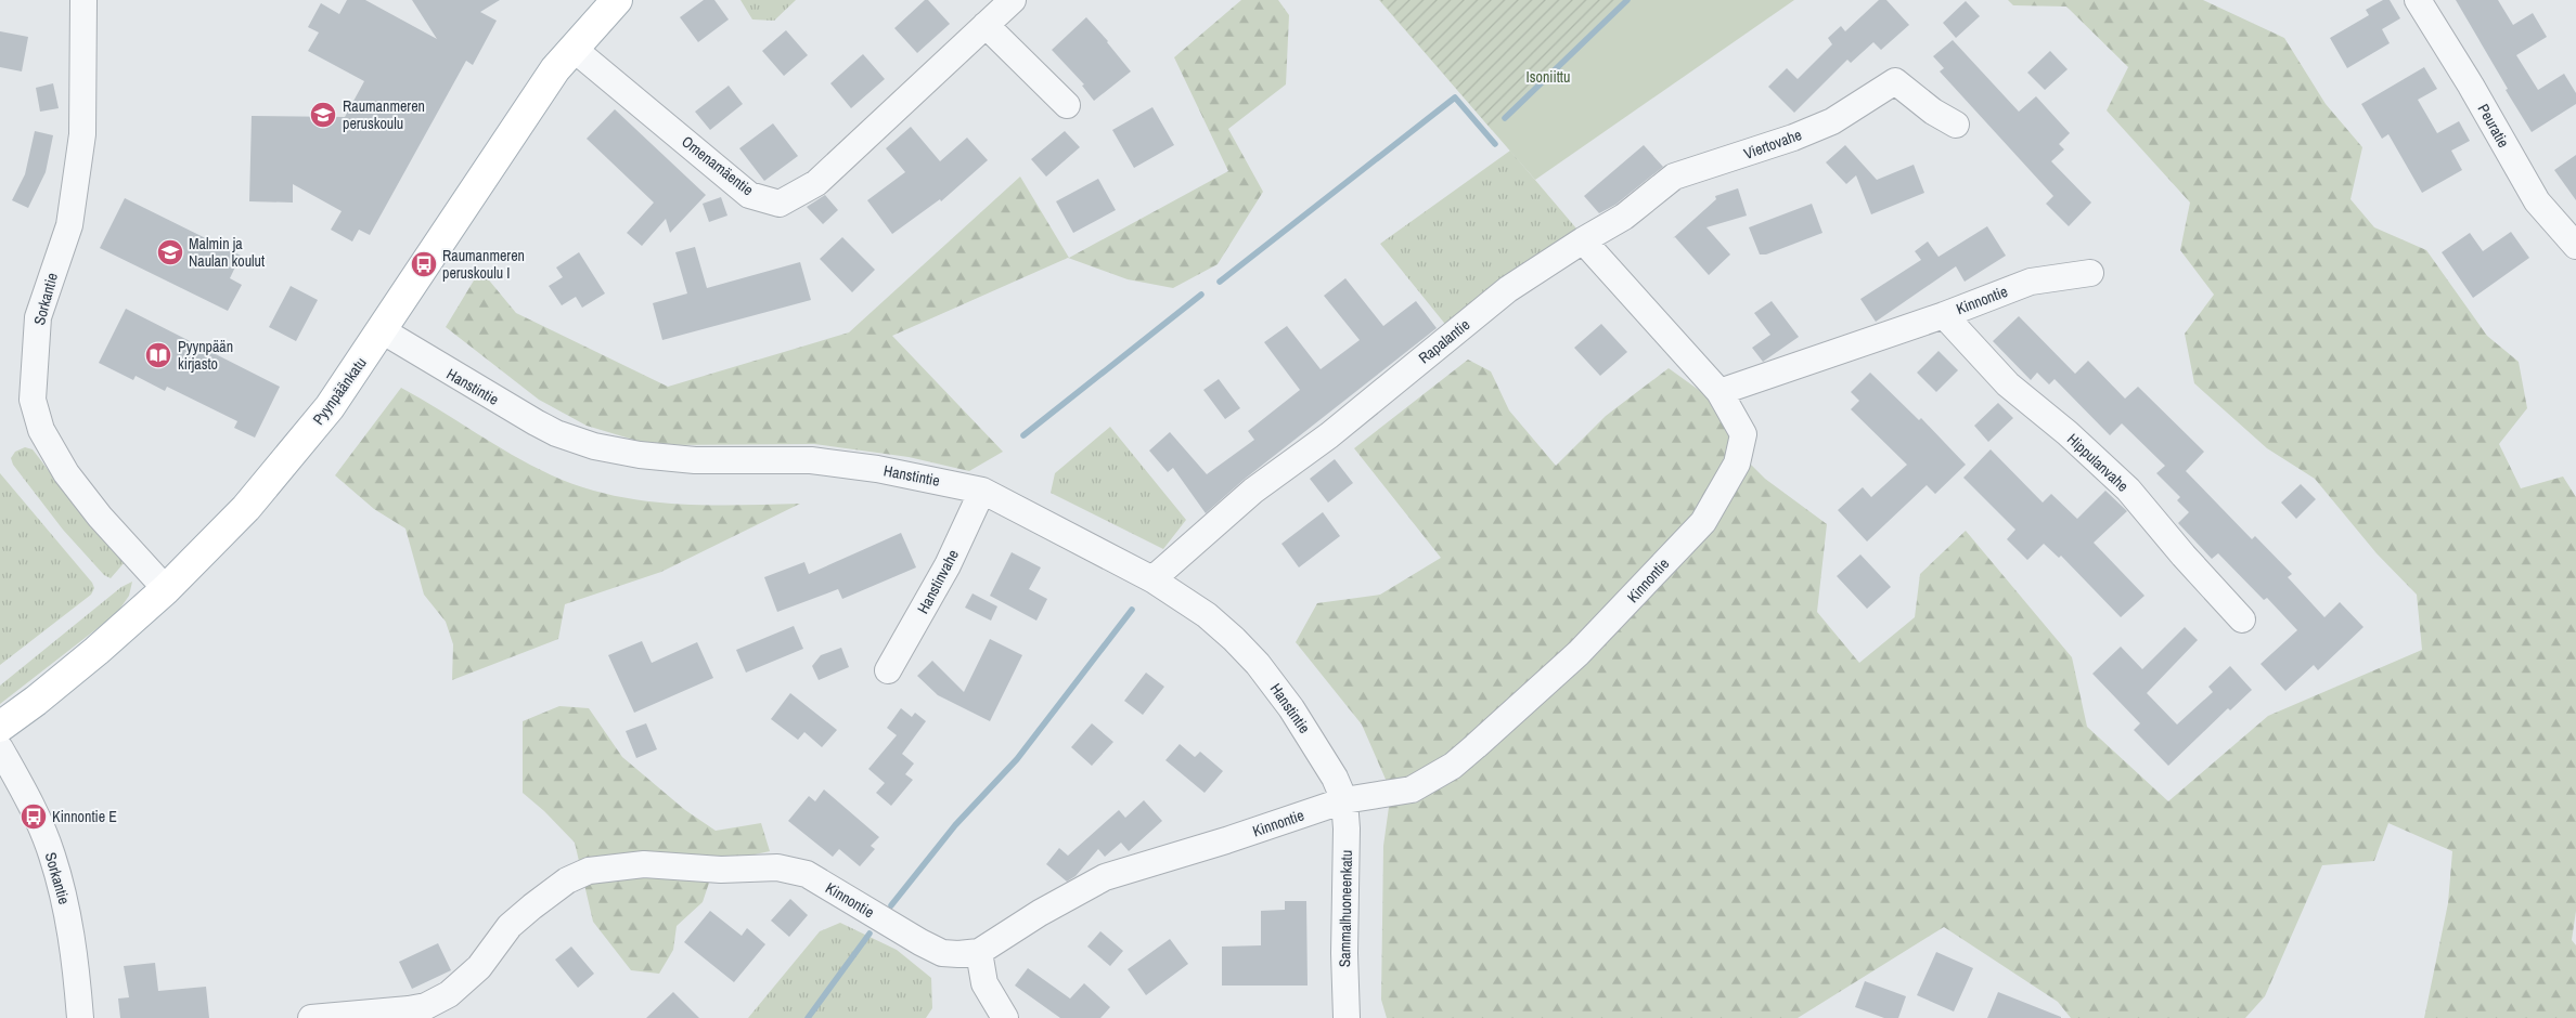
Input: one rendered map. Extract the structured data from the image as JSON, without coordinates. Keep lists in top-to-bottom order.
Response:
{
  "streets": {
    "main road": ["Pyynpäänkatu"],
    "street": [
      "Peuratie",
      "Viertovahe",
      "Omenamäentie",
      "Sorkantie",
      "Kinnontie",
      "Rapalantie",
      "Hanstintie",
      "Hippulanvahe",
      "Hanstinvahe",
      "Sammalhuoneenkatu"
    ]
  },
  "crossings": [
    ["Viertovahe", "Rapalantie"],
    ["Omenamäentie", "Pyynpäänkatu"],
    ["Sorkantie", "Pyynpäänkatu"],
    ["Kinnontie", "Hanstintie"],
    ["Kinnontie", "Hippulanvahe"],
    ["Kinnontie", "Sammalhuoneenkatu"],
    ["Rapalantie", "Hanstintie"],
    ["Hanstintie", "Pyynpäänkatu"],
    ["Hanstintie", "Hanstinvahe"],
    ["Hanstintie", "Sammalhuoneenkatu"]
  ],
  "parks": ["Isoniittu"],
  "places": {
    "school or university": ["Raumanmeren peruskoulu", "Malmin ja Naulan koulut"],
    "bus stop": ["Raumanmeren peruskoulu I", "Kinnontie E"],
    "library": ["Pyynpään kirjasto"]
  }
}
